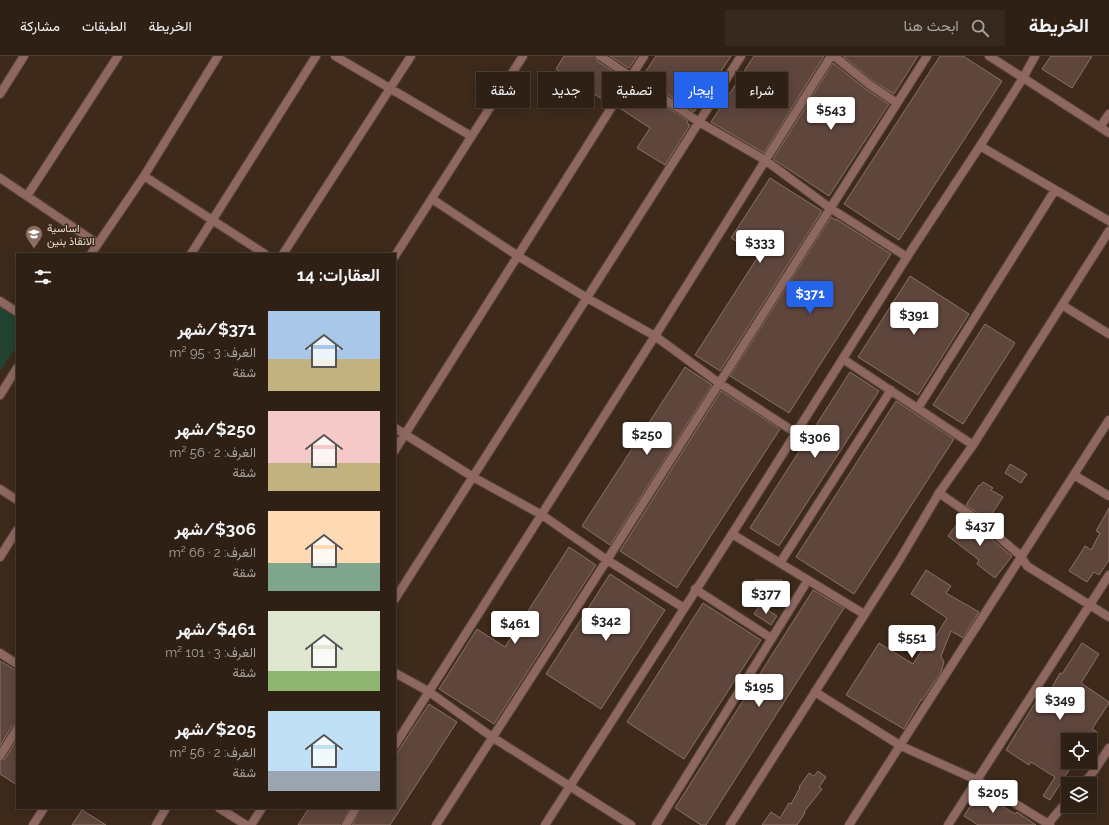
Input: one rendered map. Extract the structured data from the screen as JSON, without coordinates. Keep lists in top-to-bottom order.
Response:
{
  "places": {
    "school or university": ["اساسية الانقاذ بنين"]
  },
  "page": {
    "header": "الخريطة",
    "search": "ابحث هنا",
    "nav": ["الخريطة", "الطبقات", "مشاركة"],
    "chip": [
      "شراء",
      "إيجار",
      "تصفية",
      "جديد",
      "شقة"
    ],
    "price": [
      "$543",
      "$333",
      "$371",
      "$391",
      "$250",
      "$306",
      "$437",
      "$377",
      "$342",
      "$461",
      "$551",
      "$195",
      "$349",
      "$205"
    ],
    "heading": "العقارات: 14",
    "list": [
      {
        "name": "$371/شهر",
        "note": "الغرف: 3 · 95 m² · شقة"
      },
      {
        "name": "$250/شهر",
        "note": "الغرف: 2 · 56 m² · شقة"
      },
      {
        "name": "$306/شهر",
        "note": "الغرف: 2 · 66 m² · شقة"
      },
      {
        "name": "$461/شهر",
        "note": "الغرف: 3 · 101 m² · شقة"
      },
      {
        "name": "$205/شهر",
        "note": "الغرف: 2 · 56 m² · شقة"
      }
    ]
  }
}
